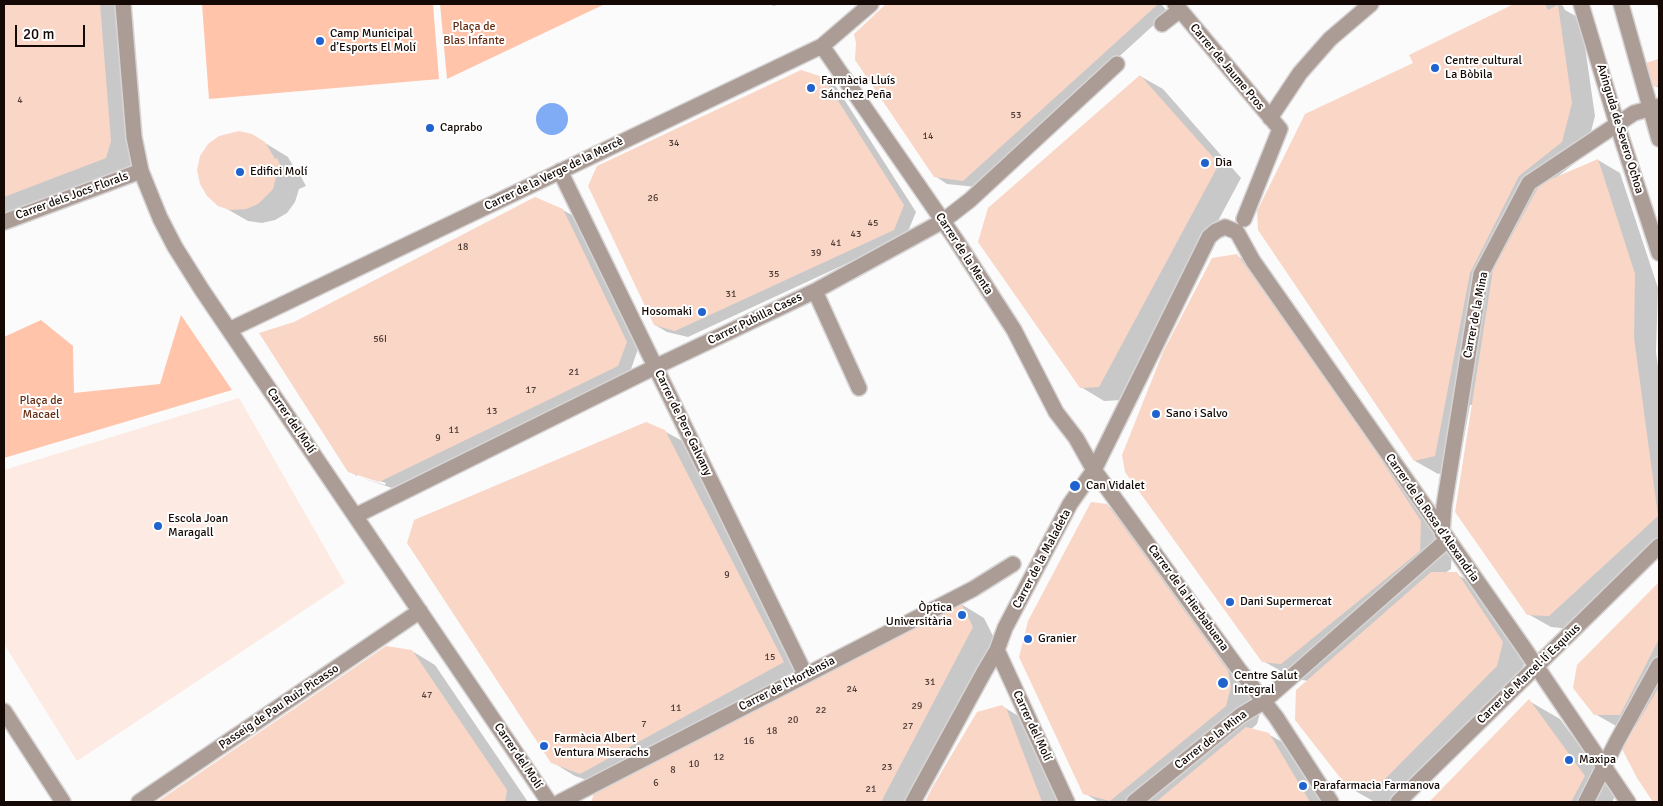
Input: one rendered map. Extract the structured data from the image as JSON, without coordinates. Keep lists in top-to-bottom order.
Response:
{
  "streets": {
    "street": [
      "Carrer de Jaume Pros",
      "Avinguda de Severo Ochoa",
      "Carrer de la Verge de la Mercè",
      "Carrer dels Jocs Florals",
      "Carrer de la Menta",
      "Carrer de la Mina",
      "Carrer Pubilla Cases",
      "Carrer del Molí",
      "Carrer de Pere Galvany",
      "Carrer de la Rosa d'Alexandria",
      "Carrer de la Maladeta",
      "Carrer de la Hierbabuena",
      "Carrer de Marcel·lí Esquius",
      "Carrer de l'Hortènsia",
      "Passeig de Pau Ruiz Picasso"
    ]
  },
  "crossings": [
    ["Avinguda de Severo Ochoa", "Carrer de la Mina"],
    ["Carrer de la Verge de la Mercè", "Carrer de la Menta"],
    ["Carrer de la Verge de la Mercè", "Carrer del Molí"],
    ["Carrer de la Verge de la Mercè", "Carrer de Pere Galvany"],
    ["Carrer dels Jocs Florals", "Carrer del Molí"],
    ["Carrer de la Menta", "Carrer Pubilla Cases"],
    ["Carrer de la Menta", "Carrer de la Maladeta"],
    ["Carrer de la Menta", "Carrer de la Hierbabuena"],
    ["Carrer de la Mina", "Carrer de la Rosa d'Alexandria"],
    ["Carrer de la Mina", "Carrer de la Hierbabuena"],
    ["Carrer Pubilla Cases", "Carrer del Molí"],
    ["Carrer Pubilla Cases", "Carrer de Pere Galvany"],
    ["Carrer del Molí", "Carrer de la Maladeta"],
    ["Carrer del Molí", "Passeig de Pau Ruiz Picasso"],
    ["Carrer de Pere Galvany", "Carrer de l'Hortènsia"],
    ["Carrer de la Rosa d'Alexandria", "Carrer de la Maladeta"],
    ["Carrer de la Rosa d'Alexandria", "Carrer de Marcel·lí Esquius"],
    ["Carrer de la Maladeta", "Carrer de la Hierbabuena"]
  ],
  "parks": ["Plaça de Blas Infante", "Plaça de Macael"],
  "places": [
    "Camp Municipal d’Esports El Molí",
    "Centre cultural La Bòbila",
    "Farmàcia Lluís Sánchez Peña",
    "Caprabo",
    "Dia",
    "Edifici Molí",
    "Hosomaki",
    "Sano i Salvo",
    "Can Vidalet",
    "Escola Joan Maragall",
    "Dani Supermercat",
    "Òptica Universitària",
    "Granier",
    "Centre Salut Integral",
    "Farmàcia Albert Ventura Miserachs",
    "Maxipa",
    "Parafarmacia Farmanova"
  ],
  "house_numbers": [
    "4",
    "53",
    "14",
    "34",
    "26",
    "45",
    "43",
    "41",
    "18",
    "39",
    "35",
    "31",
    "56I",
    "21",
    "17",
    "13",
    "11",
    "9",
    "9",
    "15",
    "31",
    "24",
    "47",
    "29",
    "11",
    "22",
    "20",
    "7",
    "27",
    "18",
    "16",
    "12",
    "10",
    "23",
    "8",
    "6",
    "21"
  ],
  "scale_bar": "20 m"
}
